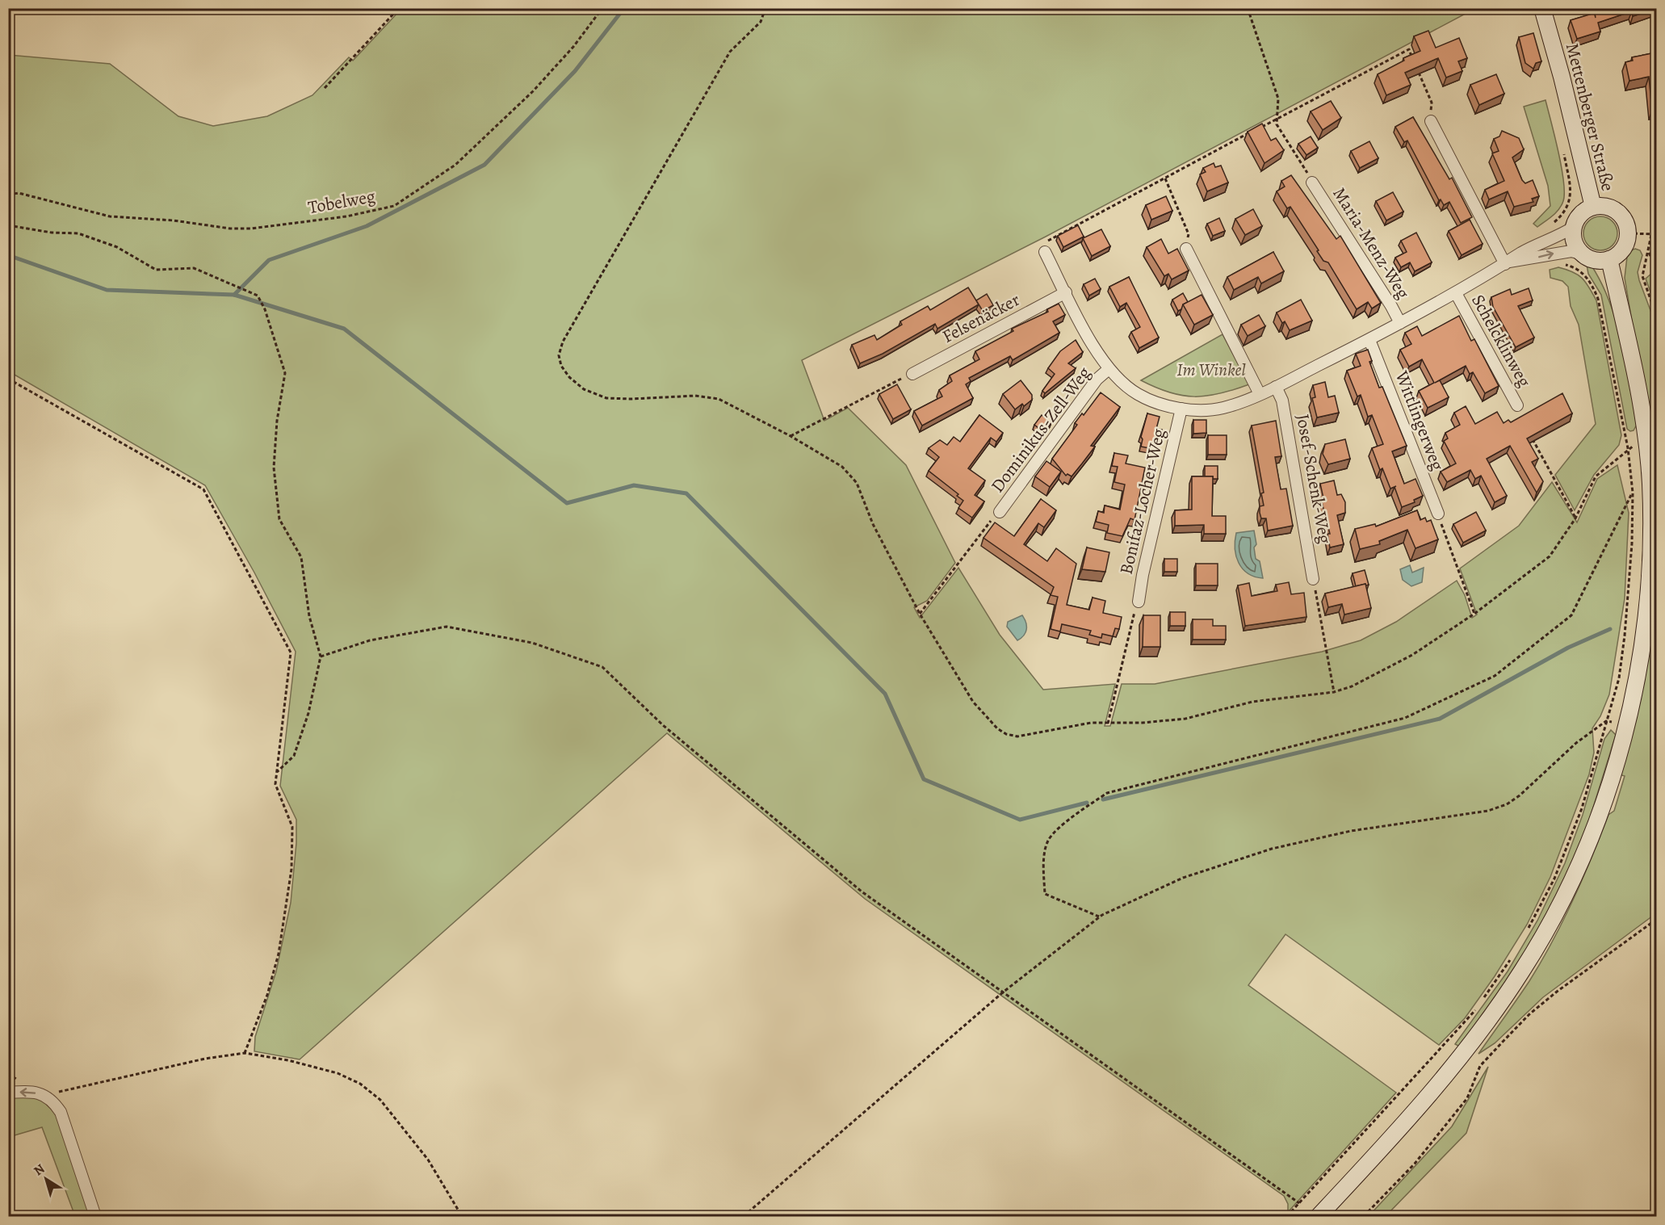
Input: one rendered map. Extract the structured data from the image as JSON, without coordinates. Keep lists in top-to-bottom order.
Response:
{
  "streets": {
    "main road": ["Mettenberger Straße"],
    "street": [
      "Maria-Menz-Weg",
      "Felsenäcker",
      "Schelcklinweg",
      "Wittlingerweg",
      "Dominikus-Zell-Weg",
      "Josef-Schenk-Weg",
      "Bonifaz-Locher-Weg"
    ],
    "path": ["Tobelweg"]
  },
  "parks": ["Im Winkel"],
  "north": "top left"
}
